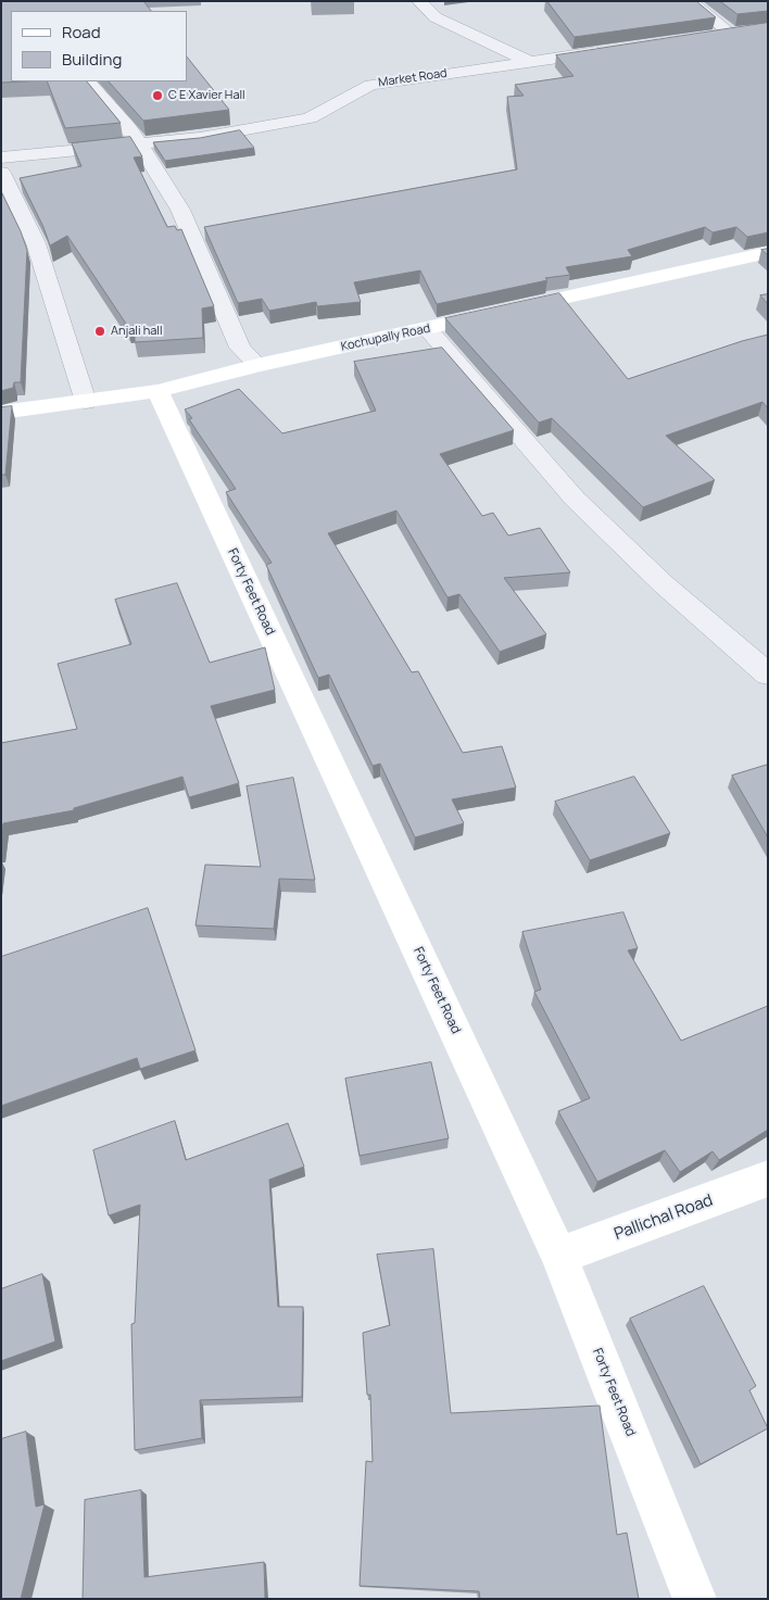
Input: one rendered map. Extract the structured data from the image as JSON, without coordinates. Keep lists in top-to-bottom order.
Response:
{
  "streets": {
    "main road": ["Kochupally Road", "Forty Feet Road", "Pallichal Road"],
    "street": ["Market Road"]
  },
  "crossings": [
    ["Kochupally Road", "Forty Feet Road"],
    ["Forty Feet Road", "Pallichal Road"]
  ],
  "places": ["C E Xavier Hall", "Anjali hall"],
  "legend": ["Road", "Building"]
}
